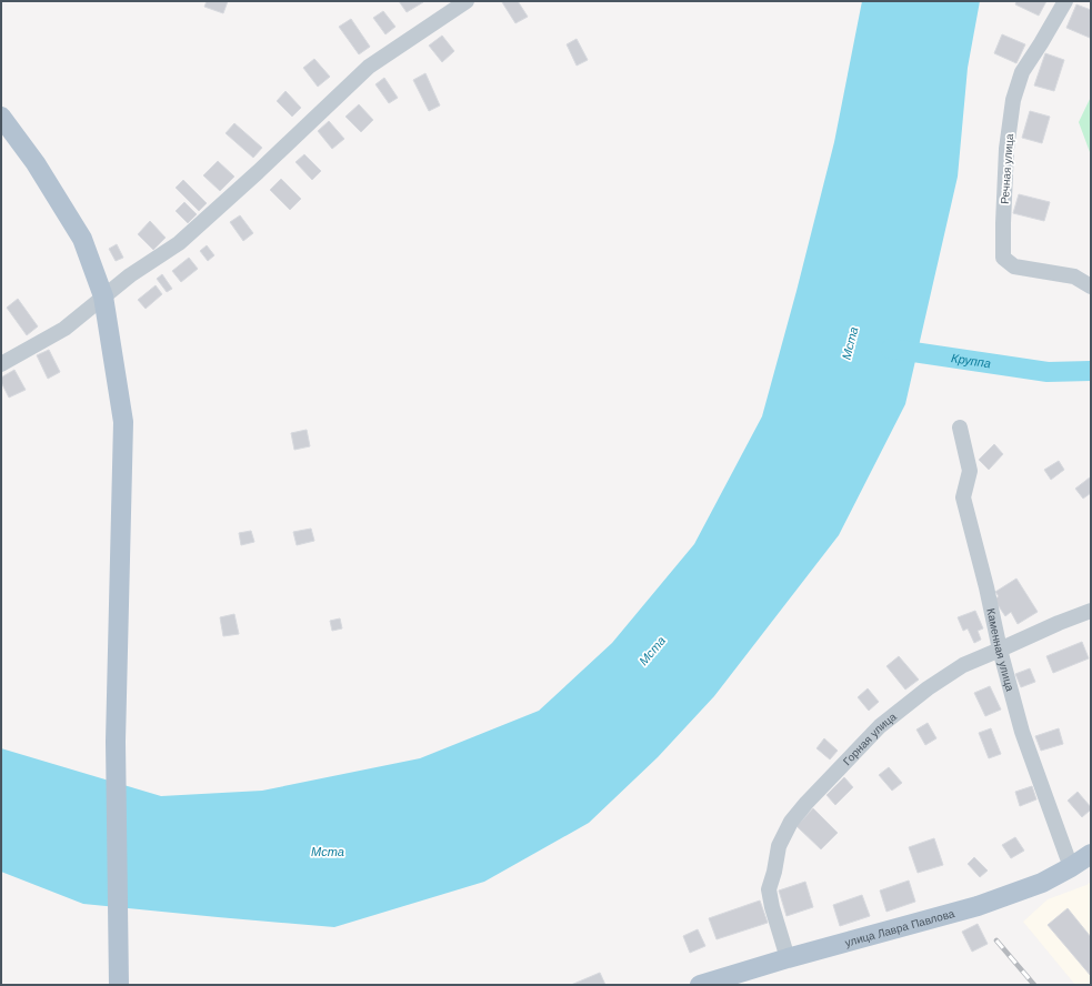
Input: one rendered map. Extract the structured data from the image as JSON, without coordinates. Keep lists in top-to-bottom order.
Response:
{
  "streets": {
    "main road": ["улица Лавра Павлова"],
    "street": ["Речная улица", "Каменная улица", "Горная улица"]
  },
  "crossings": [
    ["Каменная улица", "Горная улица"],
    ["Каменная улица", "улица Лавра Павлова"],
    ["Горная улица", "улица Лавра Павлова"]
  ],
  "water": ["Мста", "Круппа"]
}
